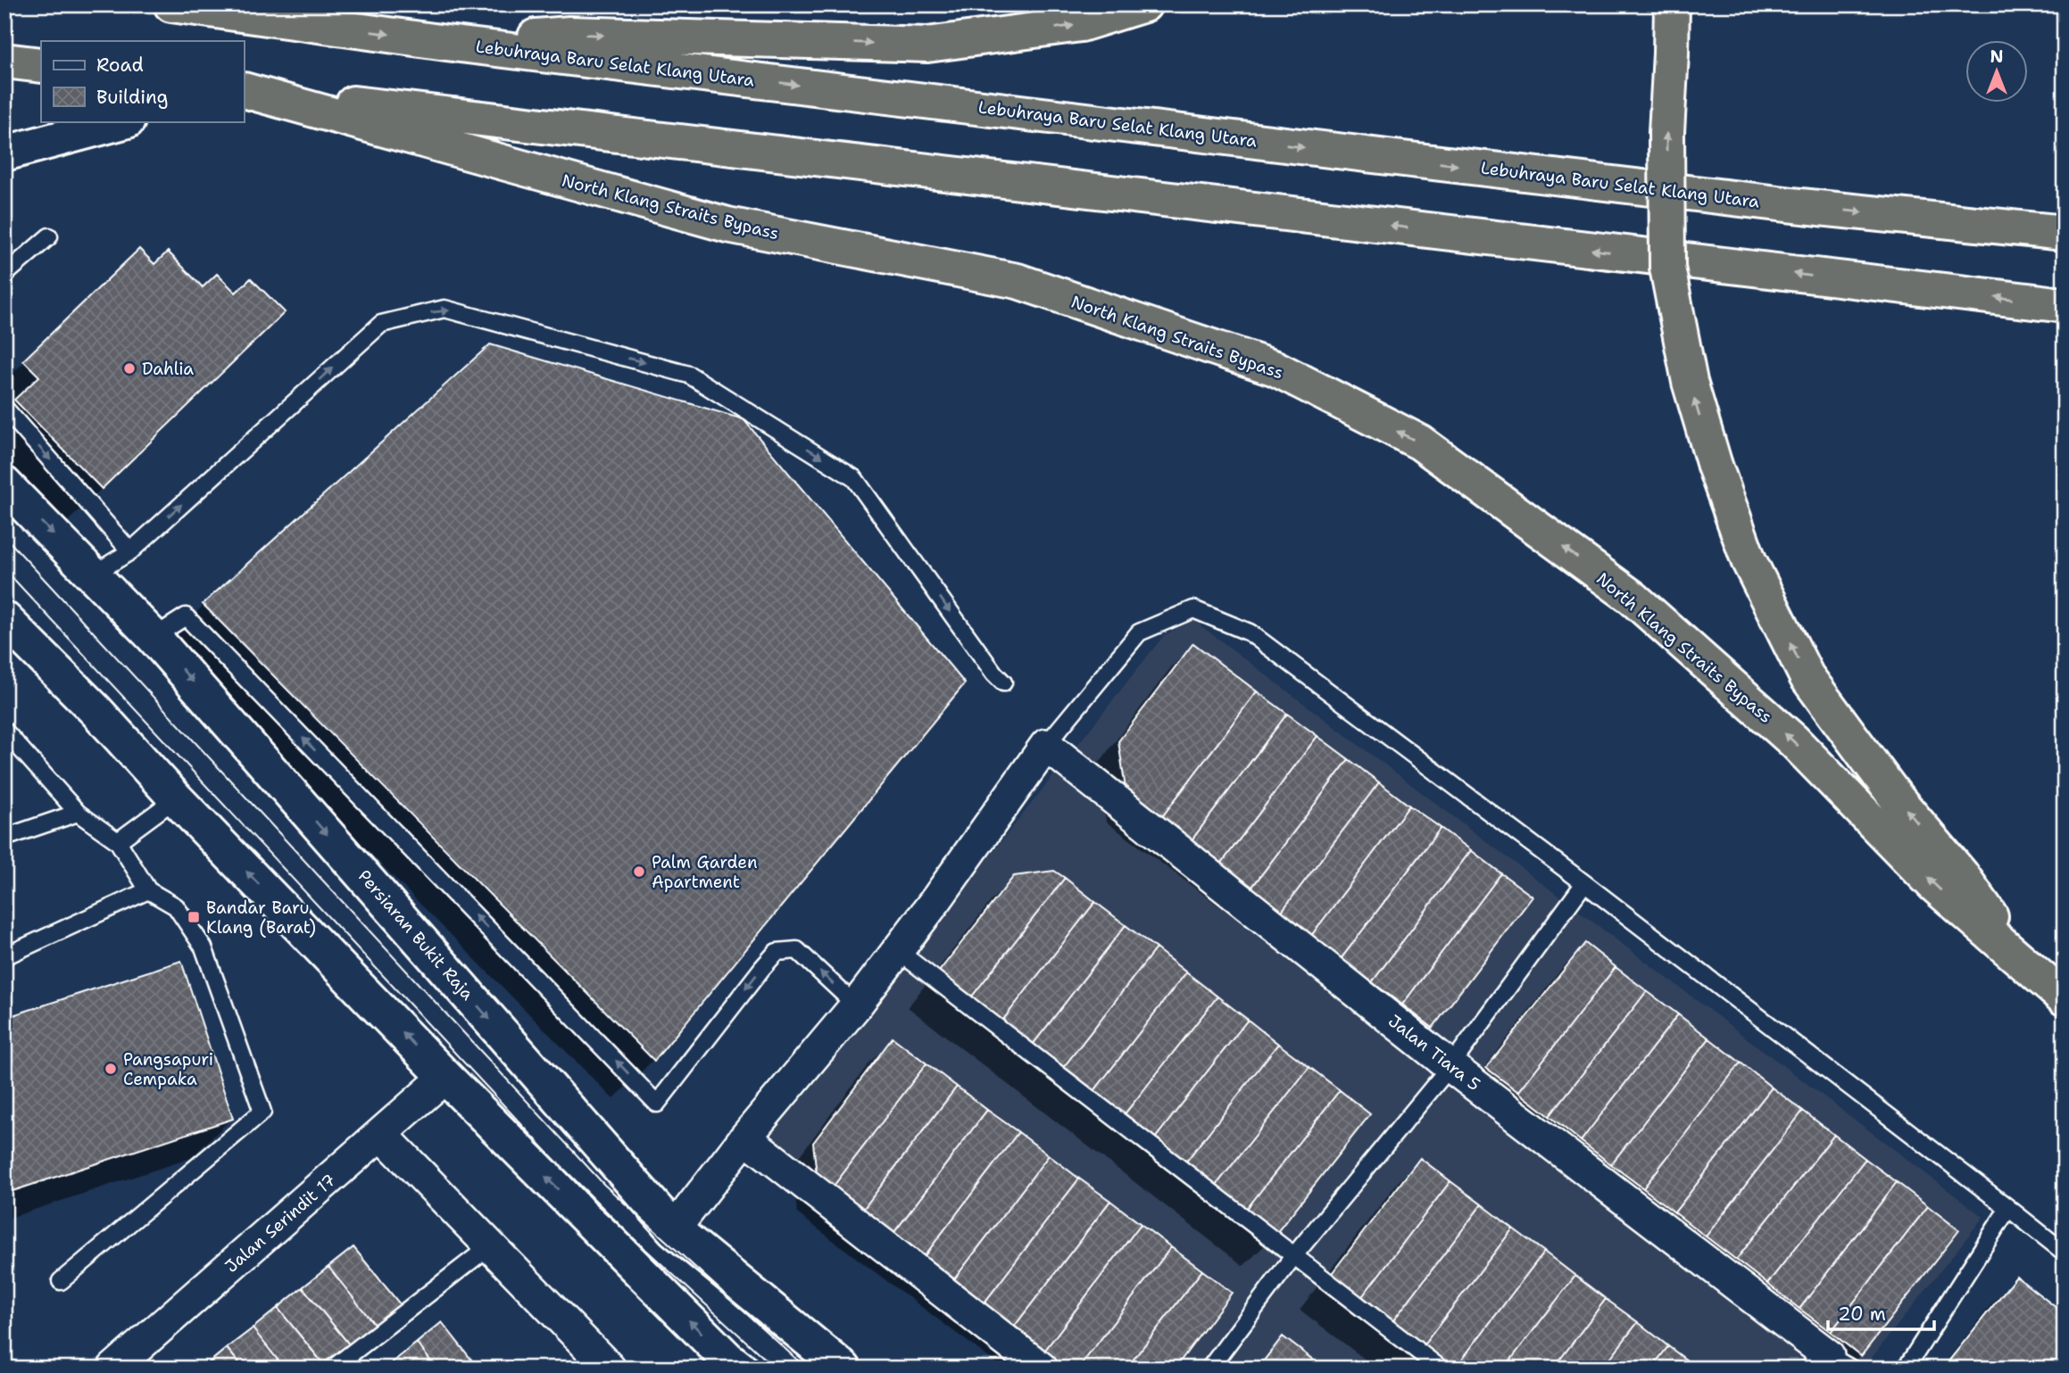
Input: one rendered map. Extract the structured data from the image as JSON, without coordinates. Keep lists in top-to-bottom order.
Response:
{
  "streets": {
    "highway": ["Lebuhraya Baru Selat Klang Utara", "North Klang Straits Bypass"],
    "main road": ["Persiaran Bukit Raja"],
    "street": ["Jalan Tiara 5", "Jalan Serindit 17"]
  },
  "places": {
    "other": ["Dahlia", "Palm Garden Apartment", "Pangsapuri Cempaka"],
    "transit": ["Bandar Baru Klang (Barat)"]
  },
  "legend": ["Road", "Building"],
  "scale_bar": "20 m",
  "north": "top"
}
